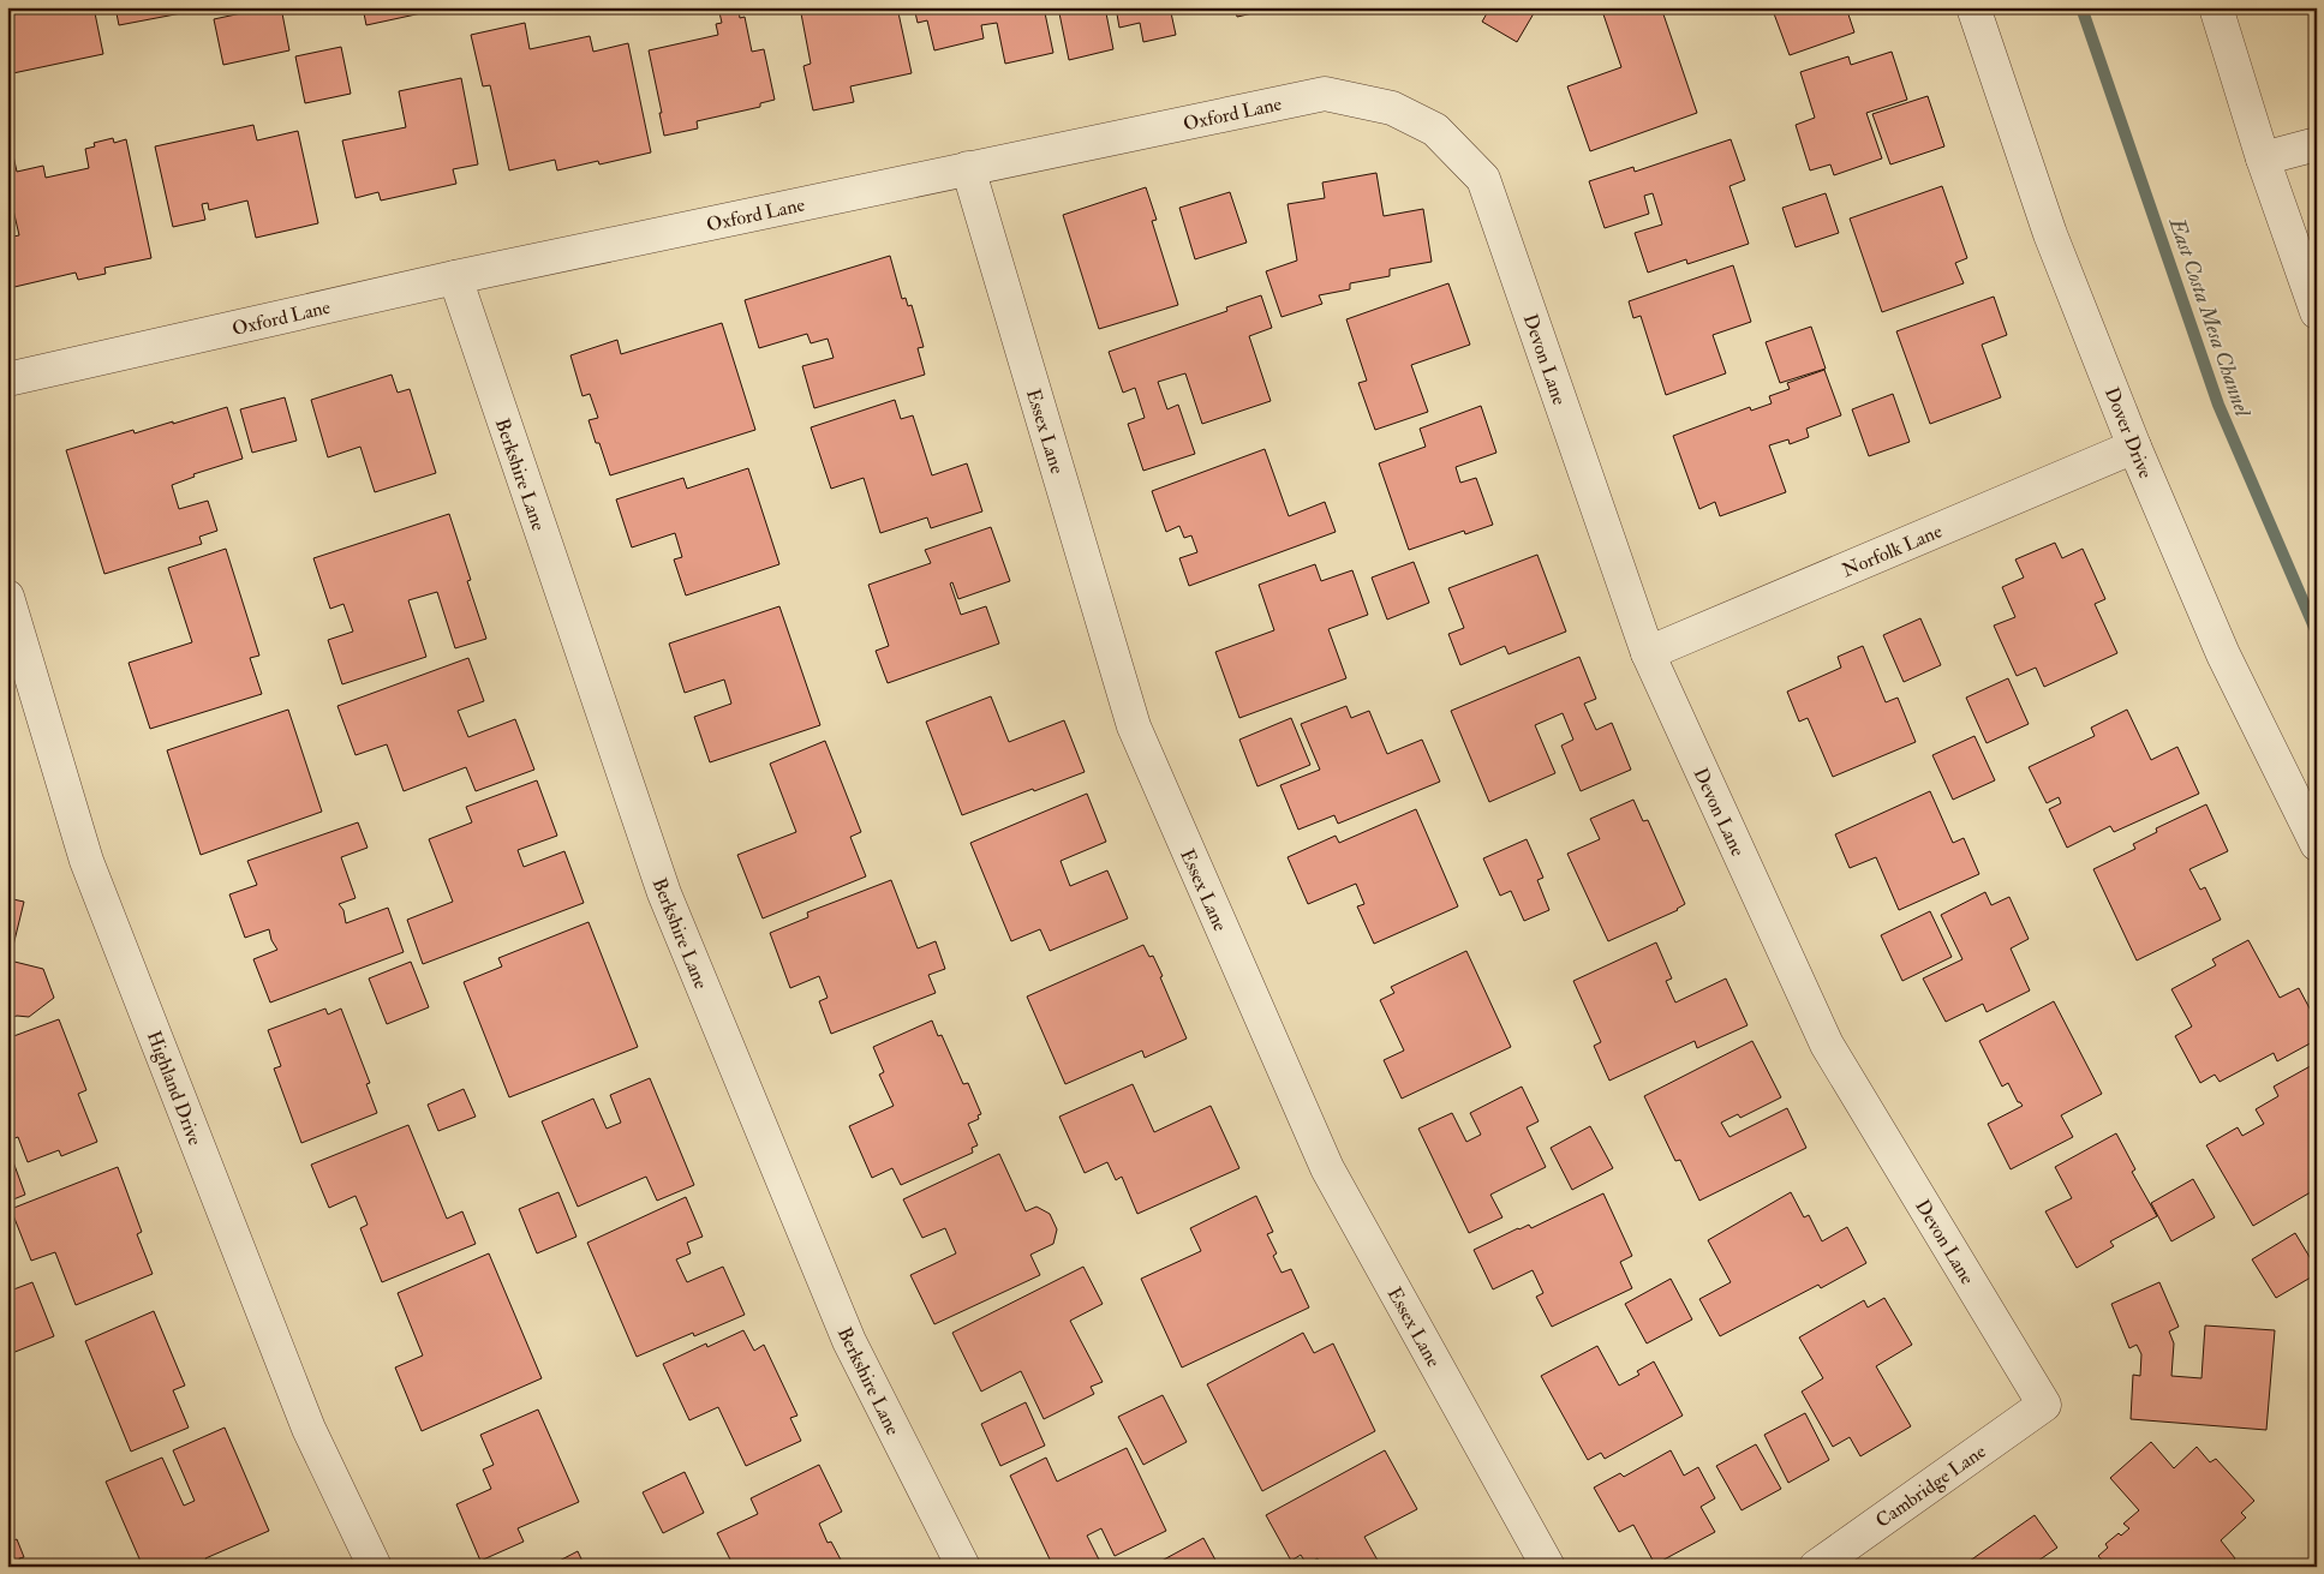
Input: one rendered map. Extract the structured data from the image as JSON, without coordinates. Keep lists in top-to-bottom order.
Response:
{
  "streets": {
    "street": [
      "Oxford Lane",
      "Devon Lane",
      "Essex Lane",
      "Dover Drive",
      "Berkshire Lane",
      "Norfolk Lane",
      "Highland Drive",
      "Cambridge Lane"
    ]
  },
  "crossings": [
    ["Oxford Lane", "Devon Lane"],
    ["Oxford Lane", "Essex Lane"],
    ["Oxford Lane", "Berkshire Lane"],
    ["Devon Lane", "Norfolk Lane"],
    ["Devon Lane", "Cambridge Lane"],
    ["Dover Drive", "Norfolk Lane"]
  ],
  "water": ["East Costa Mesa Channel"]
}
